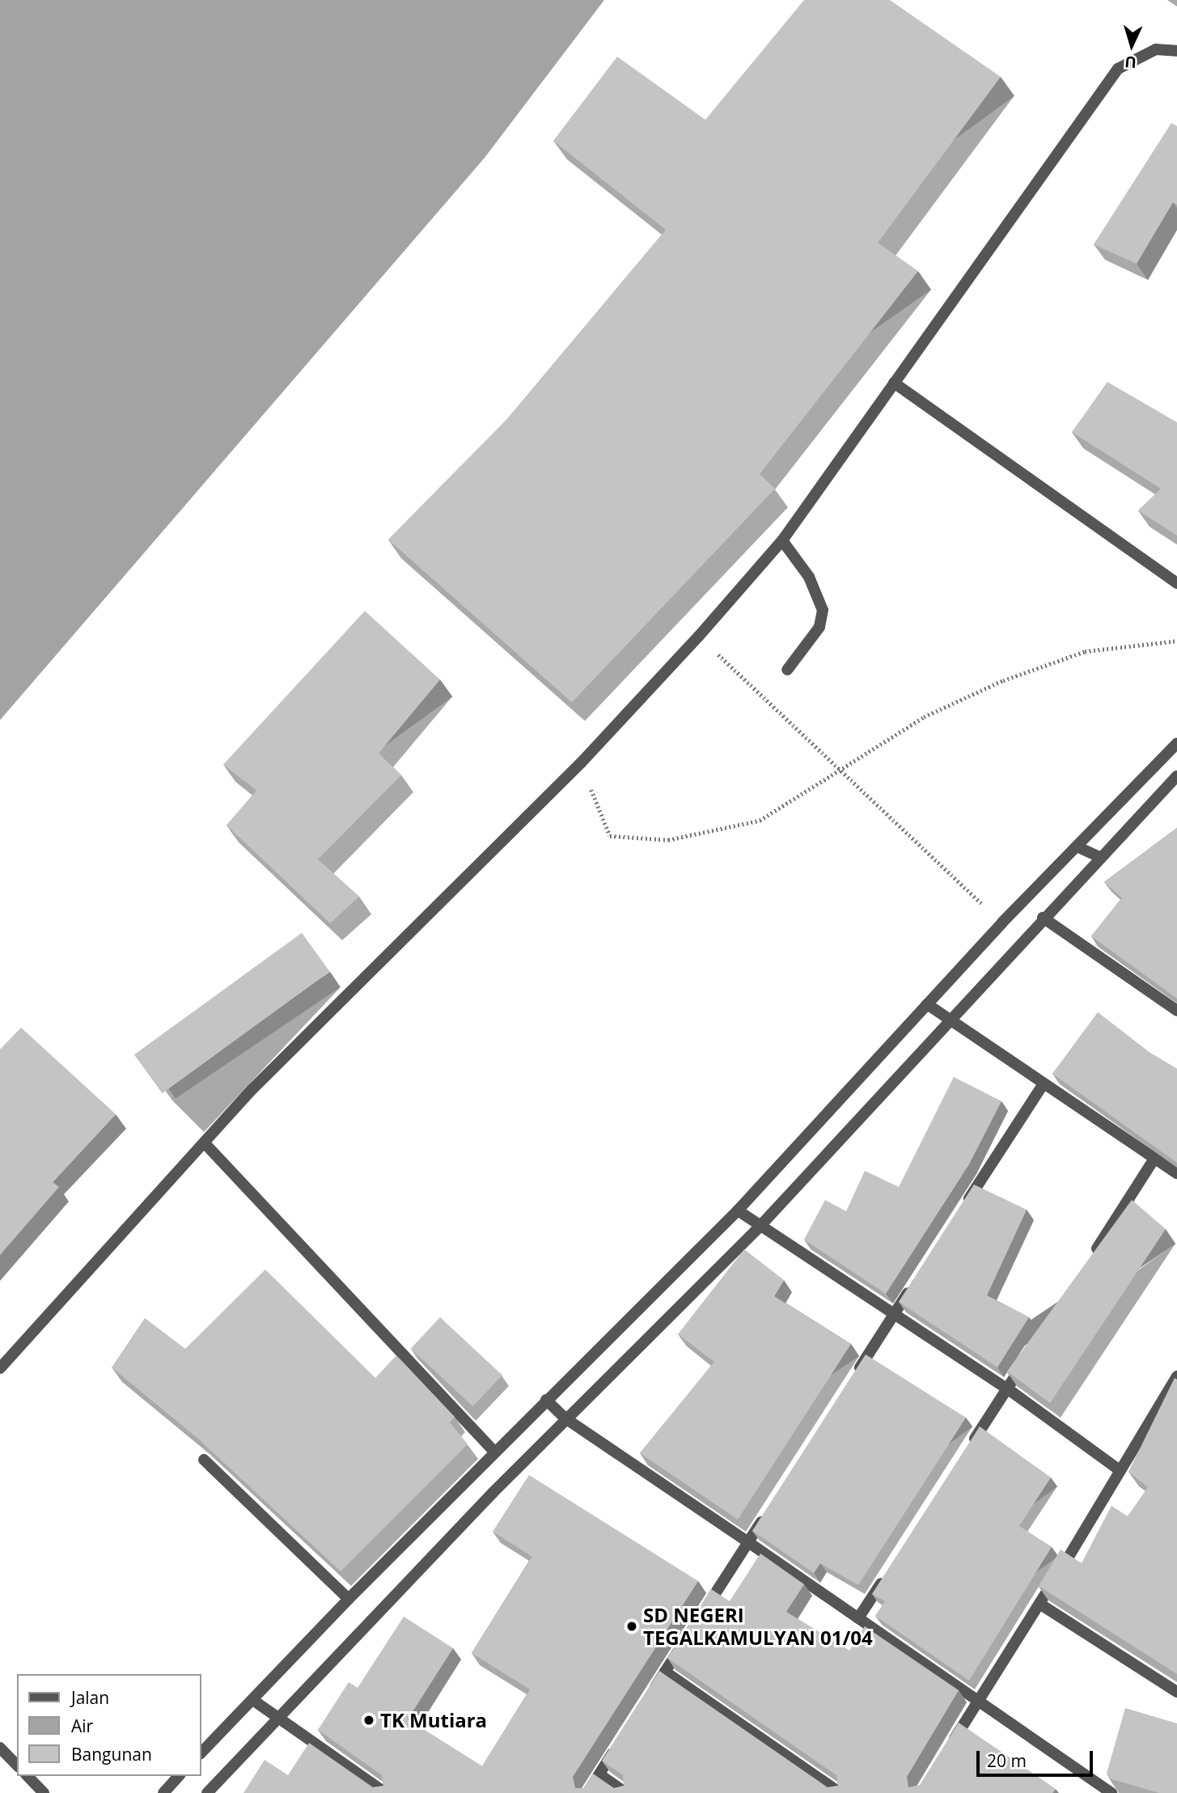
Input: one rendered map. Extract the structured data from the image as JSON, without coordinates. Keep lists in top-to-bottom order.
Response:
{
  "places": ["SD NEGERI TEGALKAMULYAN 01/04", "TK Mutiara"],
  "legend": ["Jalan", "Air", "Bangunan"],
  "scale_bar": "20 m",
  "north": "bottom"
}
